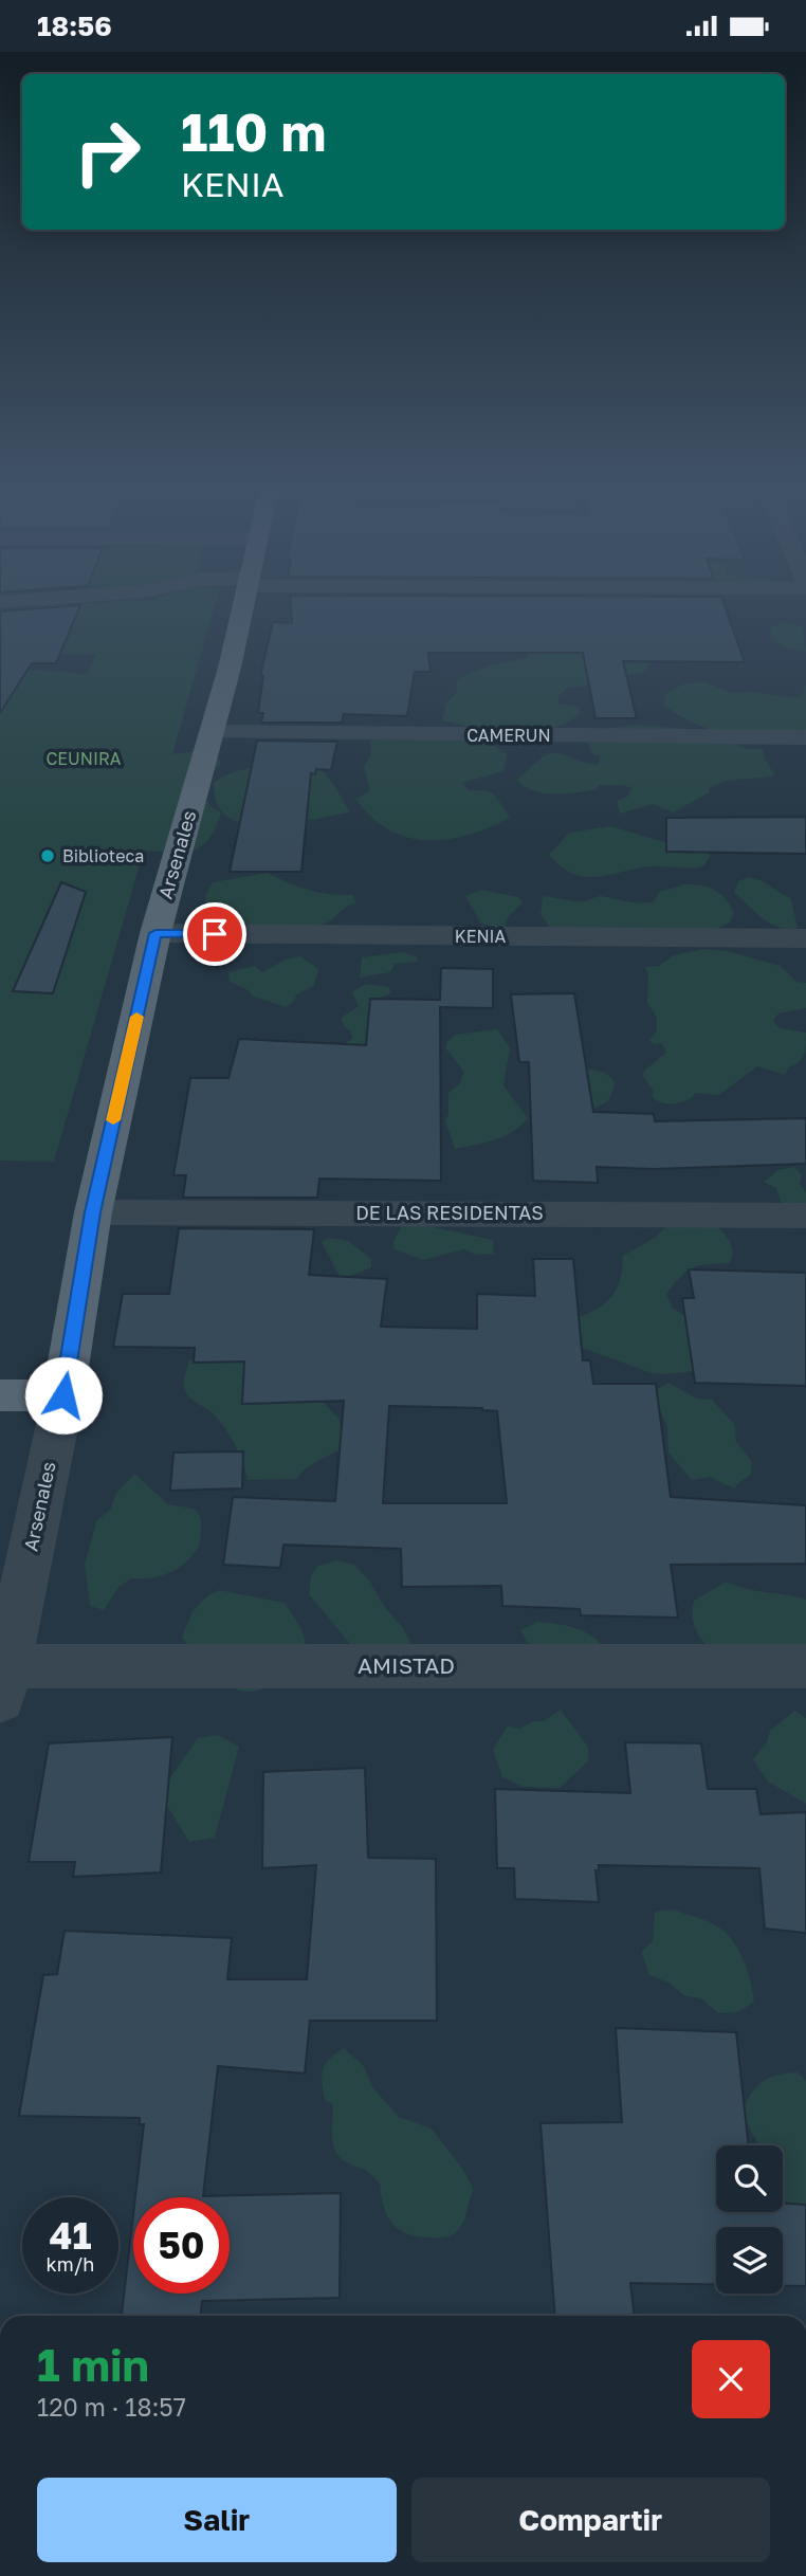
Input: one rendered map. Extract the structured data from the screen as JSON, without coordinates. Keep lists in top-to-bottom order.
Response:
{
  "streets": {
    "main road": ["Arsenales"],
    "street": [
      "CAMERUN",
      "KENIA",
      "DE LAS RESIDENTAS",
      "AMISTAD"
    ]
  },
  "crossings": [
    ["CAMERUN", "Arsenales"],
    ["Arsenales", "KENIA"],
    ["Arsenales", "DE LAS RESIDENTAS"],
    ["Arsenales", "AMISTAD"]
  ],
  "parks": ["CEUNIRA"],
  "places": ["Biblioteca"],
  "page": {
    "status": "18:56",
    "turn": ["110 m", "KENIA"],
    "speed": "41 km/h",
    "limit": "50",
    "heading": ["1 min", "120 m · 18:57"],
    "buttons": ["Salir", "Compartir"]
  }
}
